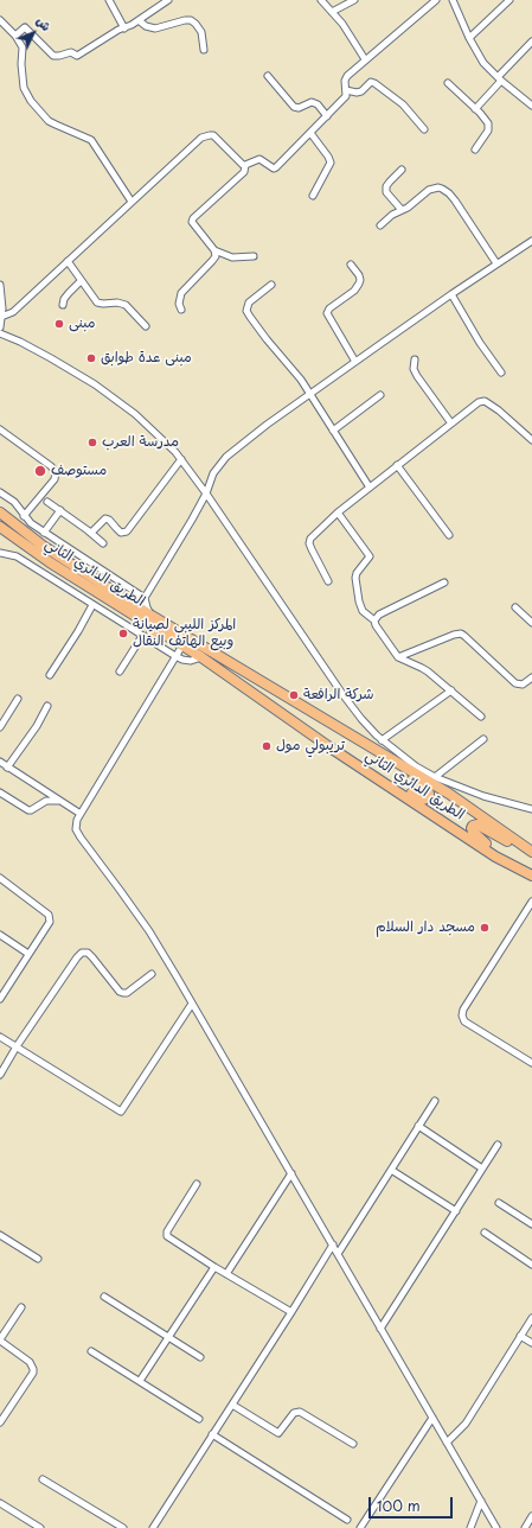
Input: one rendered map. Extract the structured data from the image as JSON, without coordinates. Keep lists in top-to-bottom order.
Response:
{
  "streets": {
    "highway": ["الطريق الدائري الثاني"]
  },
  "places": [
    "مبنى",
    "مبنى عدة طوابق",
    "مدرسة العرب",
    "مستوصف",
    "المركز الليبي لصيانة وبيع الهاتف النقال",
    "شركة الرافعة",
    "تريبولي مول",
    "مسجد دار السلام"
  ],
  "scale_bar": "100 m",
  "north": "top right"
}
